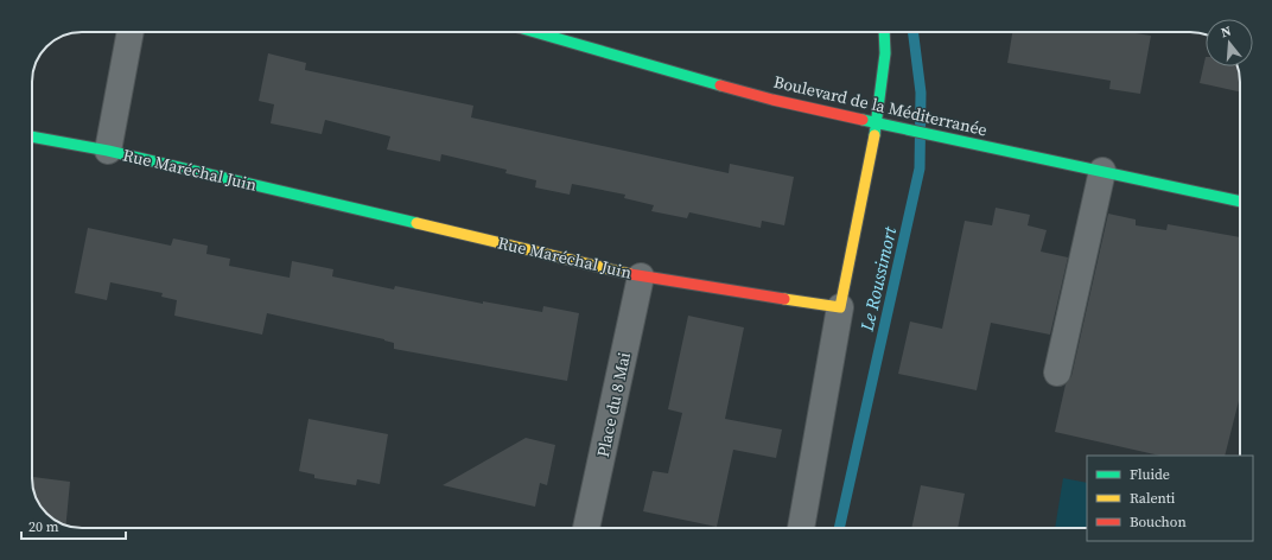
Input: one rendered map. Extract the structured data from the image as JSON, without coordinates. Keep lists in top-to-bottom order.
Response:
{
  "streets": {
    "street": ["Boulevard de la Méditerranée", "Rue Maréchal Juin", "Place du 8 Mai"]
  },
  "crossings": [
    ["Rue Maréchal Juin", "Place du 8 Mai"]
  ],
  "water": ["Le Roussimort"],
  "legend": ["Fluide", "Ralenti", "Bouchon"],
  "scale_bar": "20 m",
  "north": "top"
}
